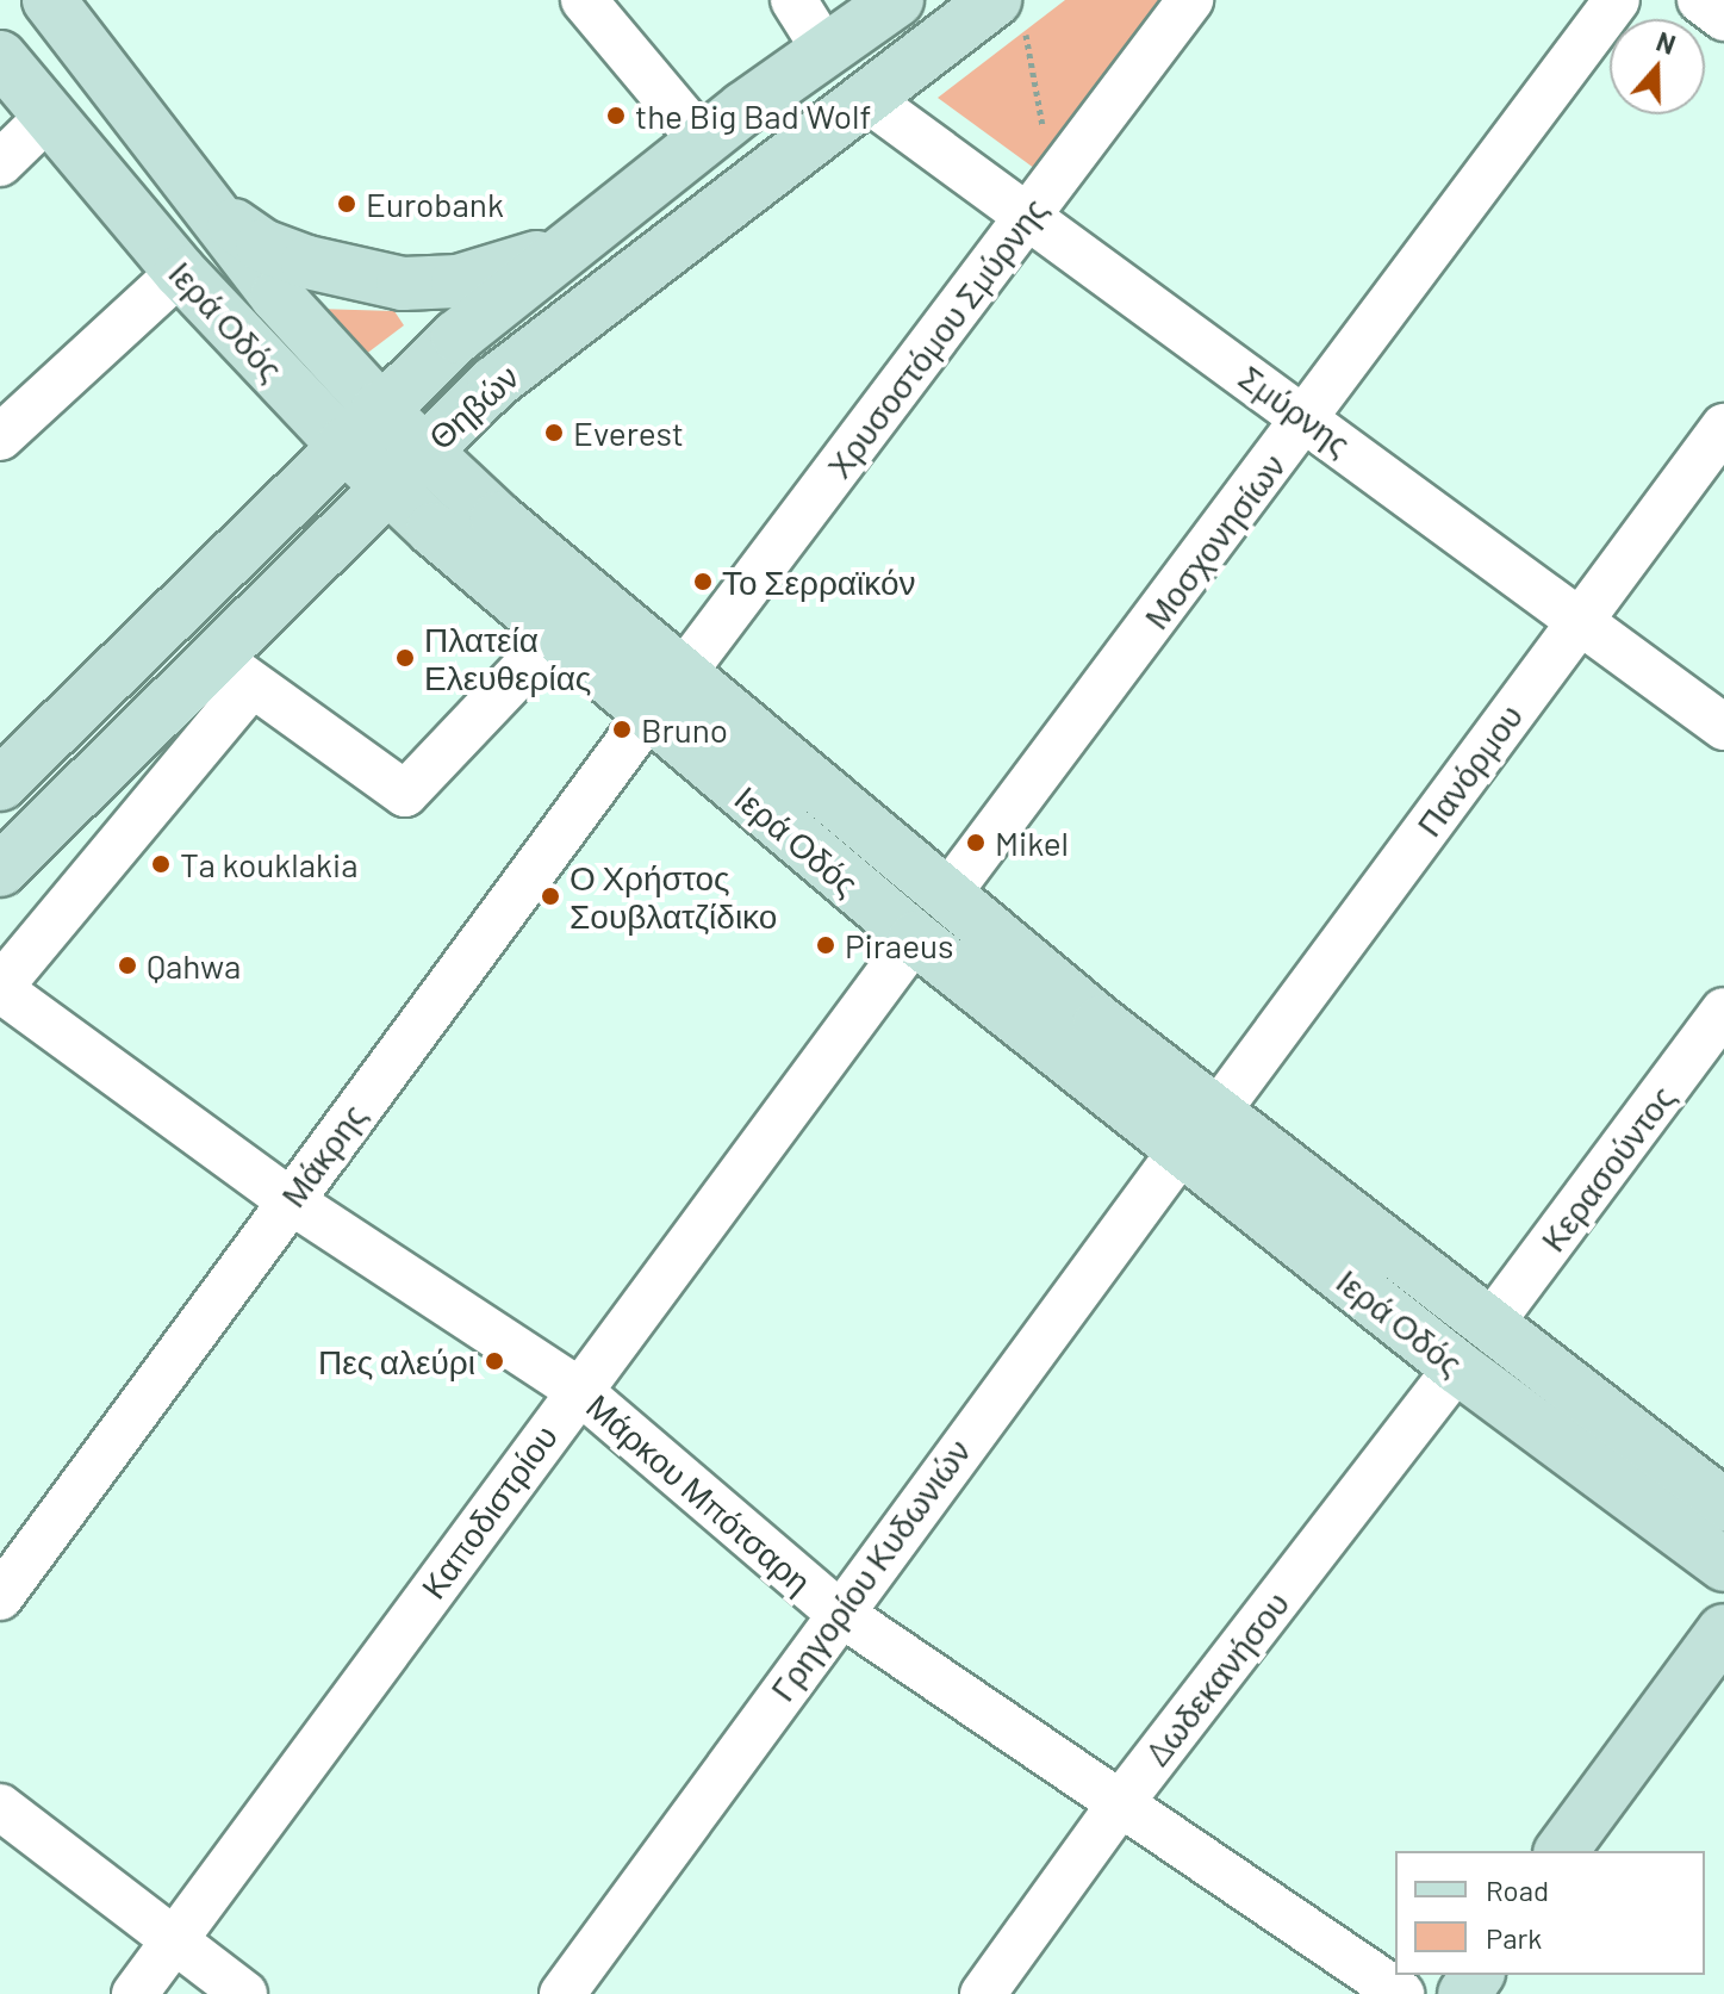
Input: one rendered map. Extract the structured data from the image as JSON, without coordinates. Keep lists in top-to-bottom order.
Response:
{
  "streets": {
    "main road": ["Ιερά Οδός", "Θηβών"],
    "street": [
      "Χρυσοστόμου Σμύρνης",
      "Σμύρνης",
      "Μοσχονησίων",
      "Πανόρμου",
      "Μάκρης",
      "Κερασούντος",
      "Μάρκου Μπότσαρη",
      "Καποδιστρίου",
      "Γρηγορίου Κυδωνιών",
      "Δωδεκανήσου"
    ]
  },
  "crossings": [
    ["Ιερά Οδός", "Χρυσοστόμου Σμύρνης"],
    ["Ιερά Οδός", "Θηβών"],
    ["Ιερά Οδός", "Μοσχονησίων"],
    ["Ιερά Οδός", "Πανόρμου"],
    ["Ιερά Οδός", "Μάκρης"],
    ["Ιερά Οδός", "Κερασούντος"],
    ["Ιερά Οδός", "Καποδιστρίου"],
    ["Ιερά Οδός", "Γρηγορίου Κυδωνιών"],
    ["Ιερά Οδός", "Δωδεκανήσου"],
    ["Χρυσοστόμου Σμύρνης", "Σμύρνης"],
    ["Θηβών", "Σμύρνης"],
    ["Σμύρνης", "Μοσχονησίων"],
    ["Σμύρνης", "Πανόρμου"],
    ["Πανόρμου", "Γρηγορίου Κυδωνιών"],
    ["Μάκρης", "Μάρκου Μπότσαρη"],
    ["Μάρκου Μπότσαρη", "Καποδιστρίου"],
    ["Μάρκου Μπότσαρη", "Γρηγορίου Κυδωνιών"],
    ["Μάρκου Μπότσαρη", "Δωδεκανήσου"]
  ],
  "places": [
    "the Big Bad Wolf",
    "Eurobank",
    "Everest",
    "Το Σερραϊκόν",
    "Πλατεία Ελευθερίας",
    "Bruno",
    "Mikel",
    "Ta kouklakia",
    "Ο Χρήστος Σουβλατζίδικο",
    "Piraeus",
    "Qahwa",
    "Πες αλεύρι"
  ],
  "legend": ["Road", "Park"],
  "north": "top"
}
